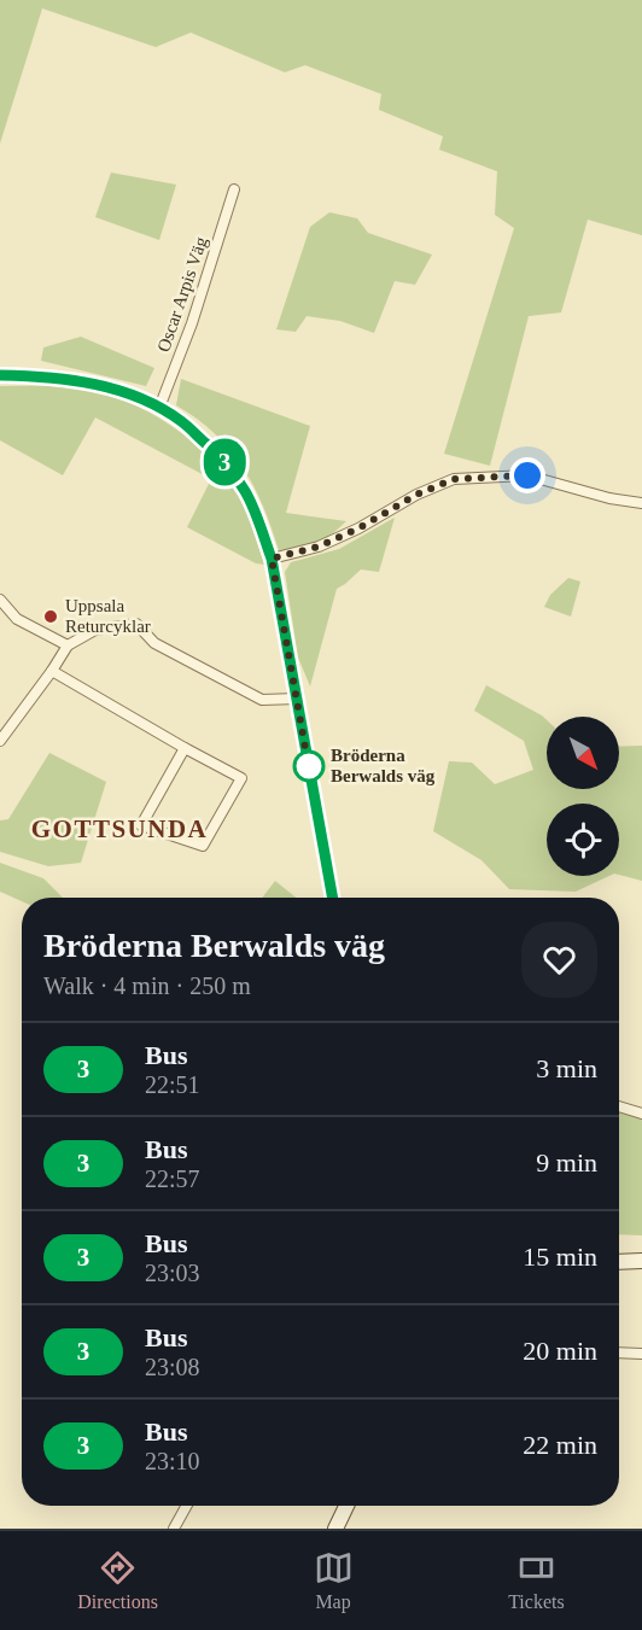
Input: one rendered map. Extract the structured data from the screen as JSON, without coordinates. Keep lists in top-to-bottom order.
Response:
{
  "streets": {
    "street": ["Oscar Arpis Väg"]
  },
  "districts": ["GOTTSUNDA"],
  "places": ["Uppsala Returcyklar", "Bröderna Berwalds väg"],
  "lines": ["bus line 3"],
  "north": "bottom right",
  "page": {
    "on_map": "3",
    "heading": ["Bröderna Berwalds väg", "Walk · 4 min · 250 m"],
    "list": [
      {
        "mark": "3",
        "name": "Bus",
        "note": "22:51",
        "value": "3 min"
      },
      {
        "mark": "3",
        "name": "Bus",
        "note": "22:57",
        "value": "9 min"
      },
      {
        "mark": "3",
        "name": "Bus",
        "note": "23:03",
        "value": "15 min"
      },
      {
        "mark": "3",
        "name": "Bus",
        "note": "23:08",
        "value": "20 min"
      },
      {
        "mark": "3",
        "name": "Bus",
        "note": "23:10",
        "value": "22 min"
      }
    ],
    "tabs": ["Directions", "Map", "Tickets"]
  }
}
